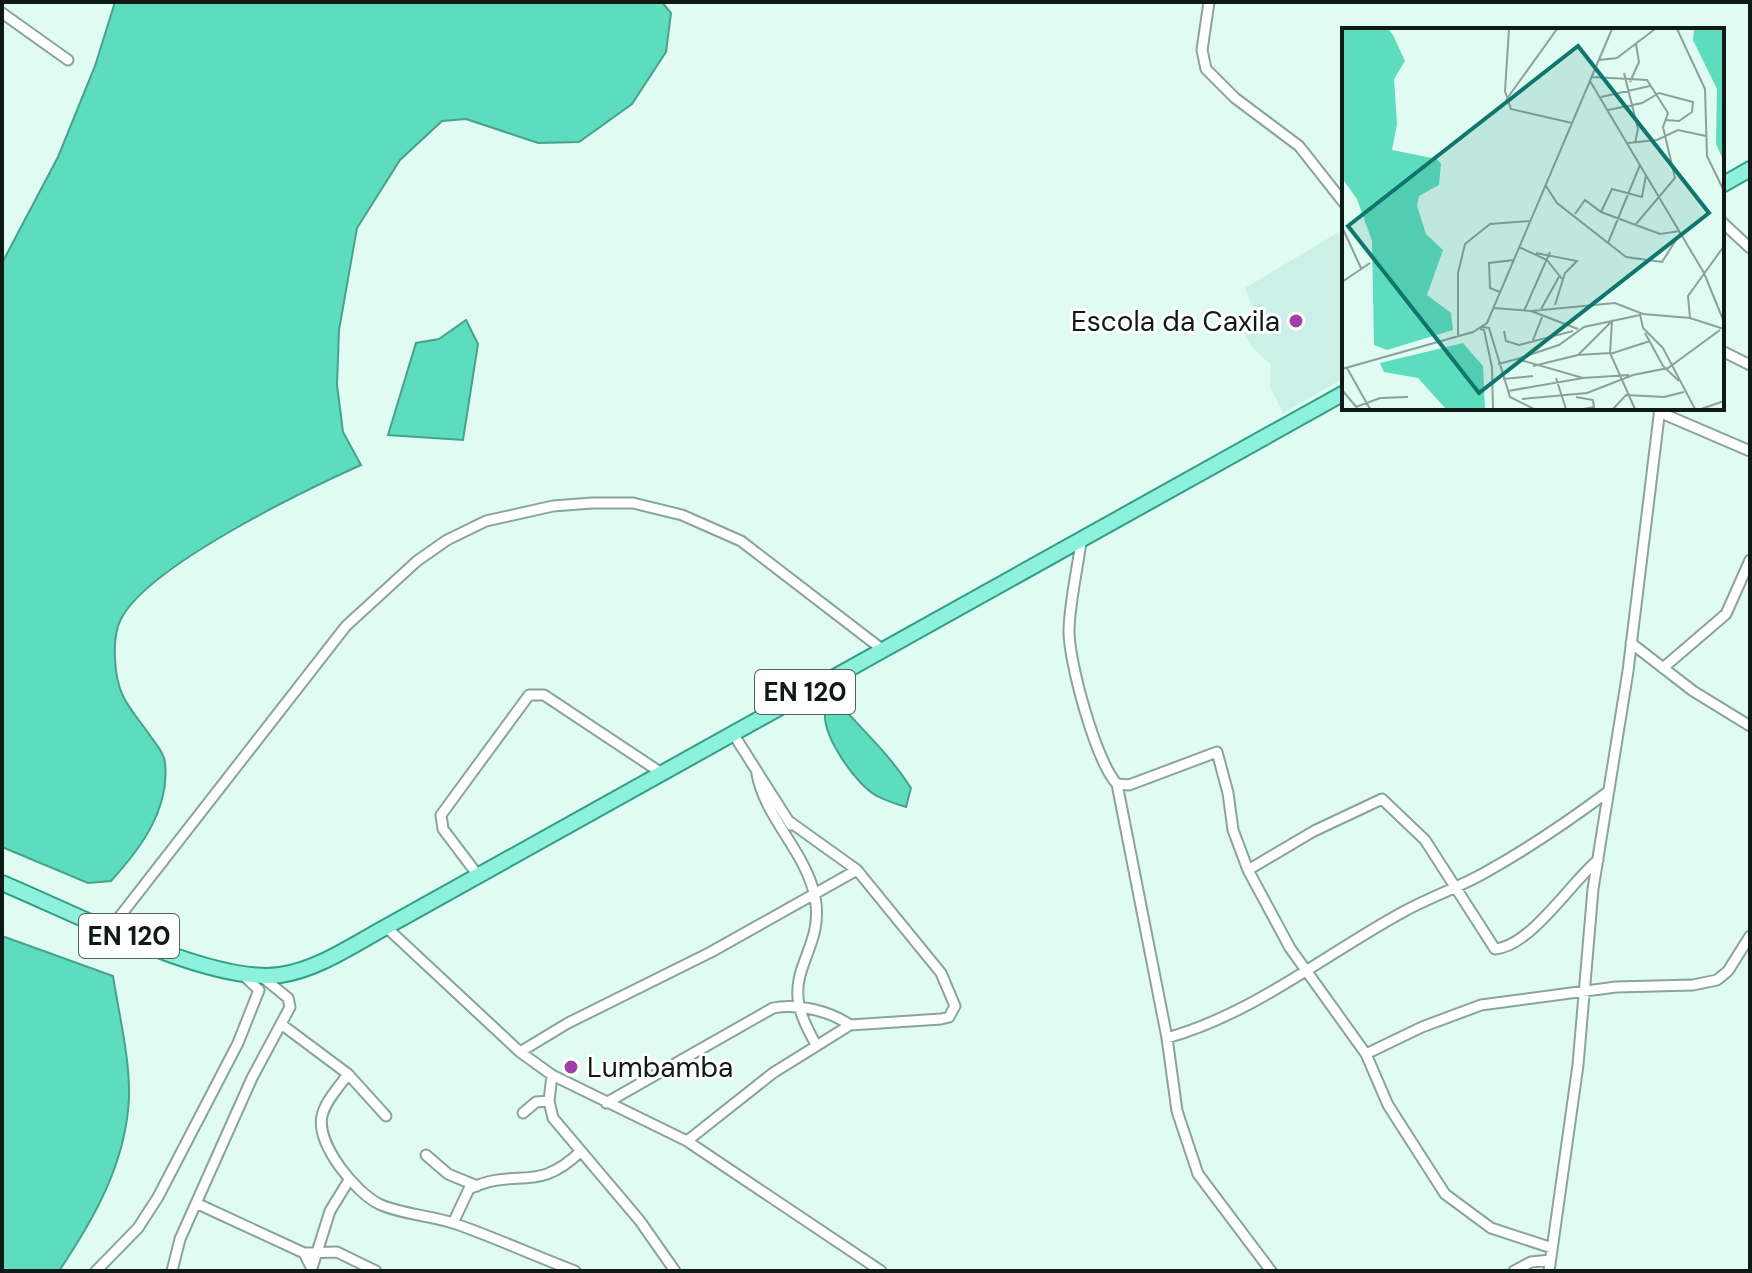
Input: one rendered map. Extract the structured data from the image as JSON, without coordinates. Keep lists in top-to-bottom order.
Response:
{
  "streets": {
    "main road": ["EN 120"]
  },
  "places": ["Escola da Caxila", "Lumbamba"]
}
